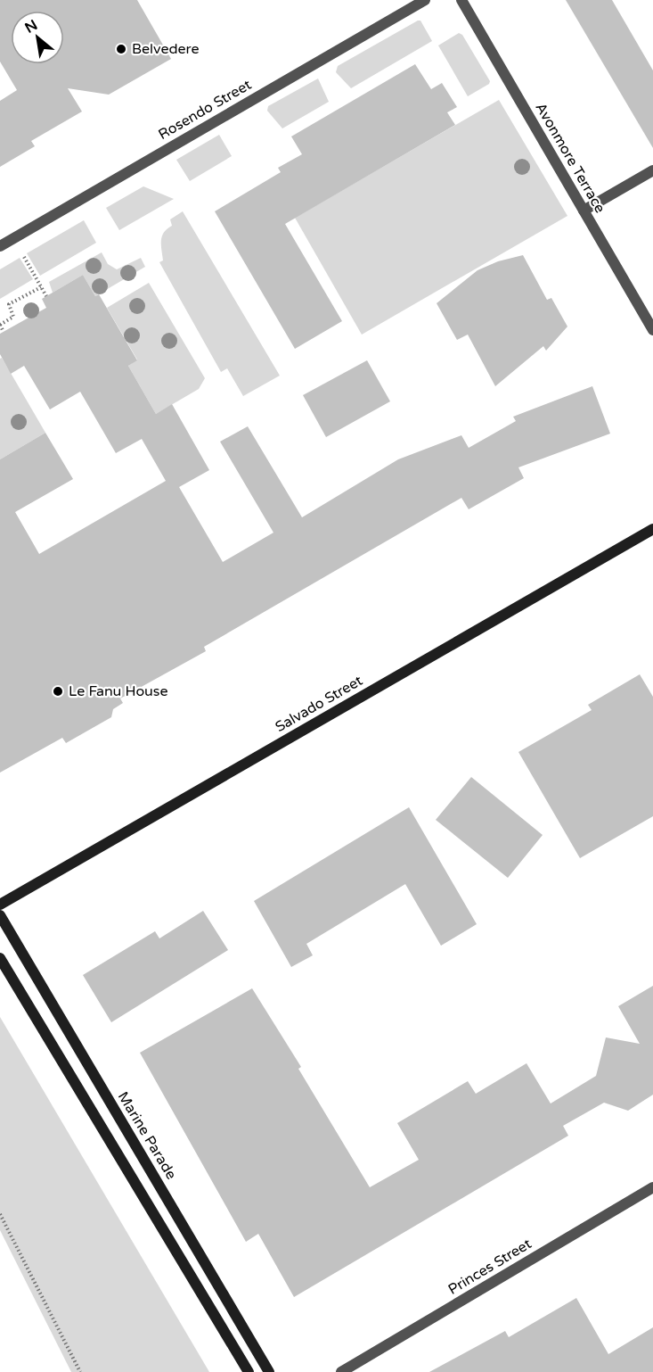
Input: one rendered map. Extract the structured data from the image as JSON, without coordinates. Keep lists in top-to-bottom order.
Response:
{
  "streets": {
    "main road": ["Salvado Street", "Marine Parade"],
    "street": ["Rosendo Street", "Avonmore Terrace", "Princes Street"]
  },
  "places": ["Belvedere", "Le Fanu House"],
  "north": "top left"
}
